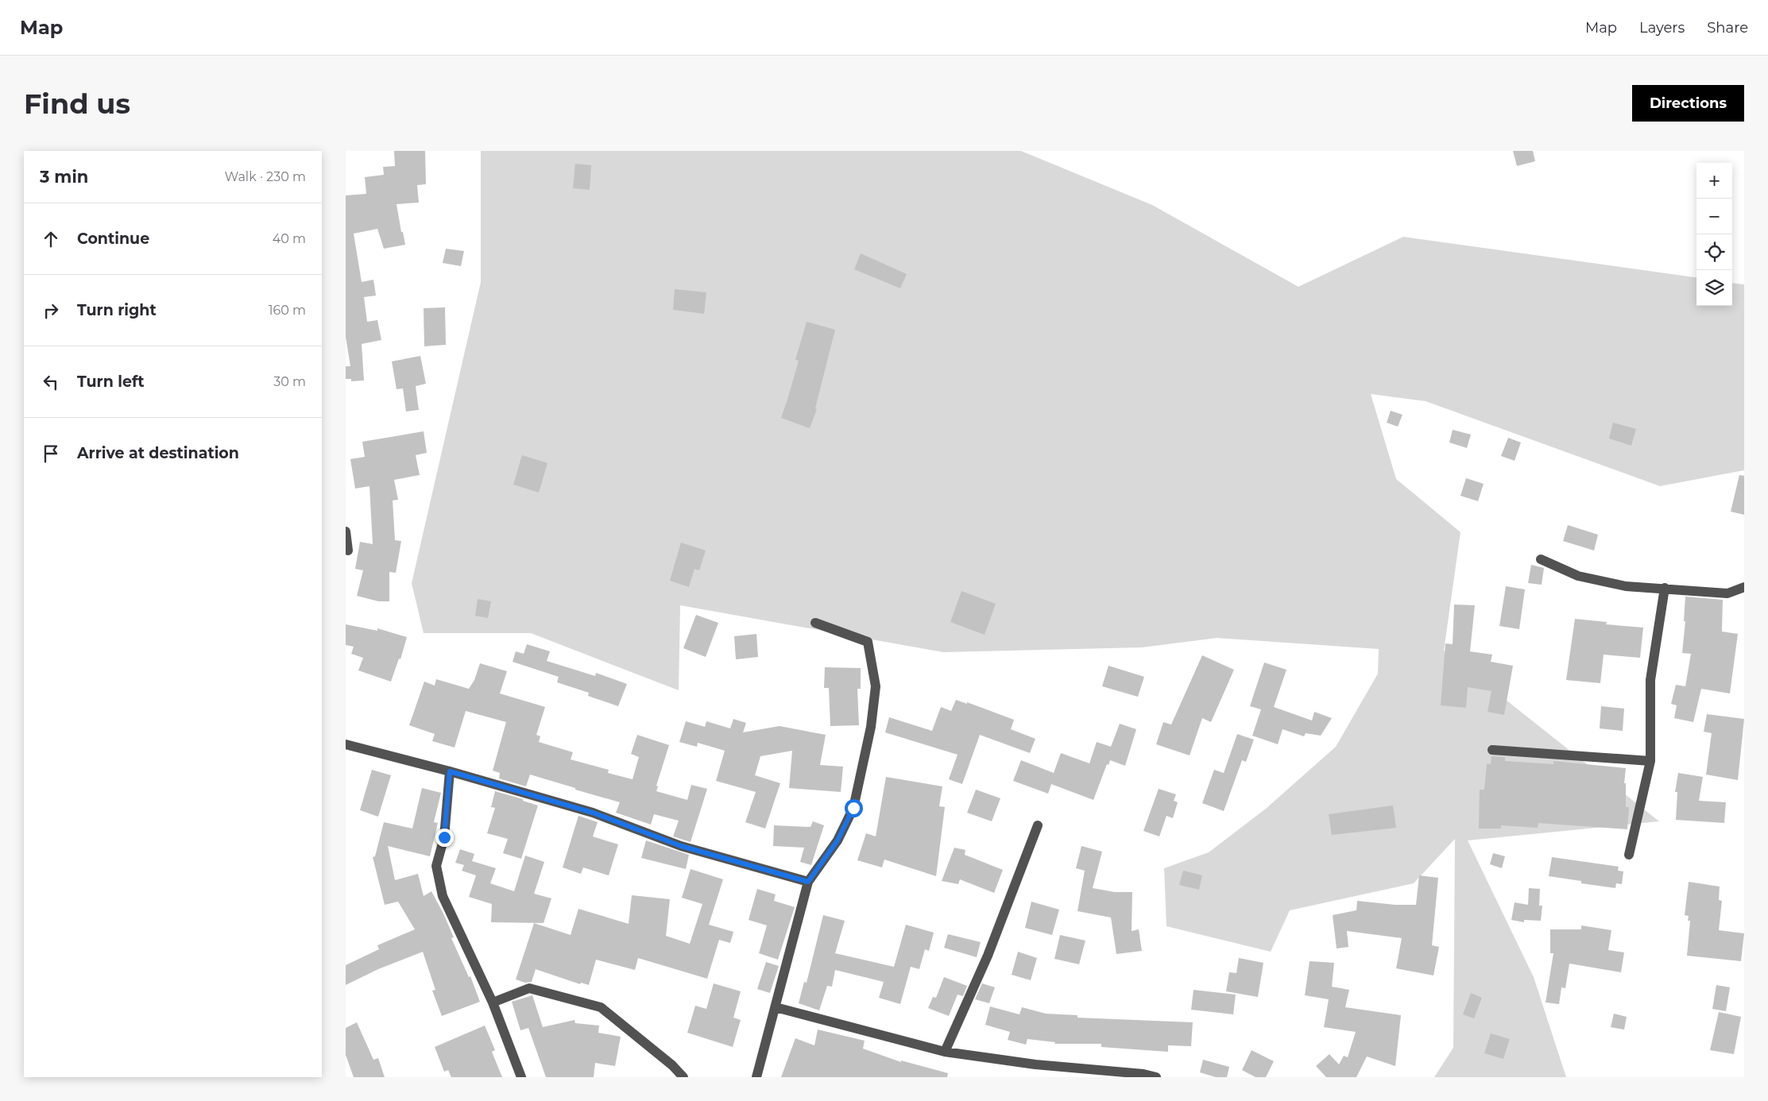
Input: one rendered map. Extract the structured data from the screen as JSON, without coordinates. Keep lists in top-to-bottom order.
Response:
{
  "page": {
    "header": "Map",
    "nav": ["Map", "Layers", "Share"],
    "buttons": "Directions",
    "title": "Find us",
    "heading": ["3 min", "Walk · 230 m"],
    "map_buttons": ["+", "−"],
    "list": [
      ["Continue", "40 m"],
      ["Turn right", "160 m"],
      ["Turn left", "30 m"],
      "Arrive at destination"
    ]
  }
}
